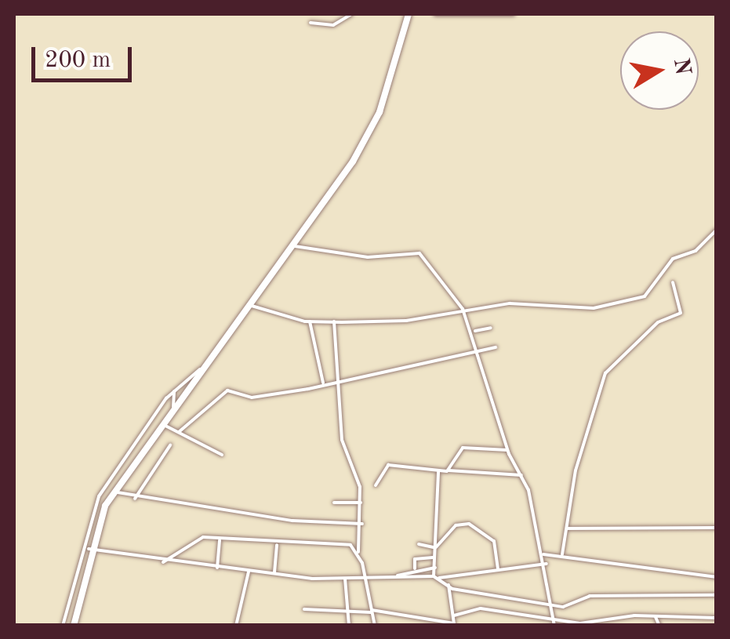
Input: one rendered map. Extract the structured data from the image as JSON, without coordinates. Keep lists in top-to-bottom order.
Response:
{
  "scale_bar": "200 m",
  "north": "right"
}
